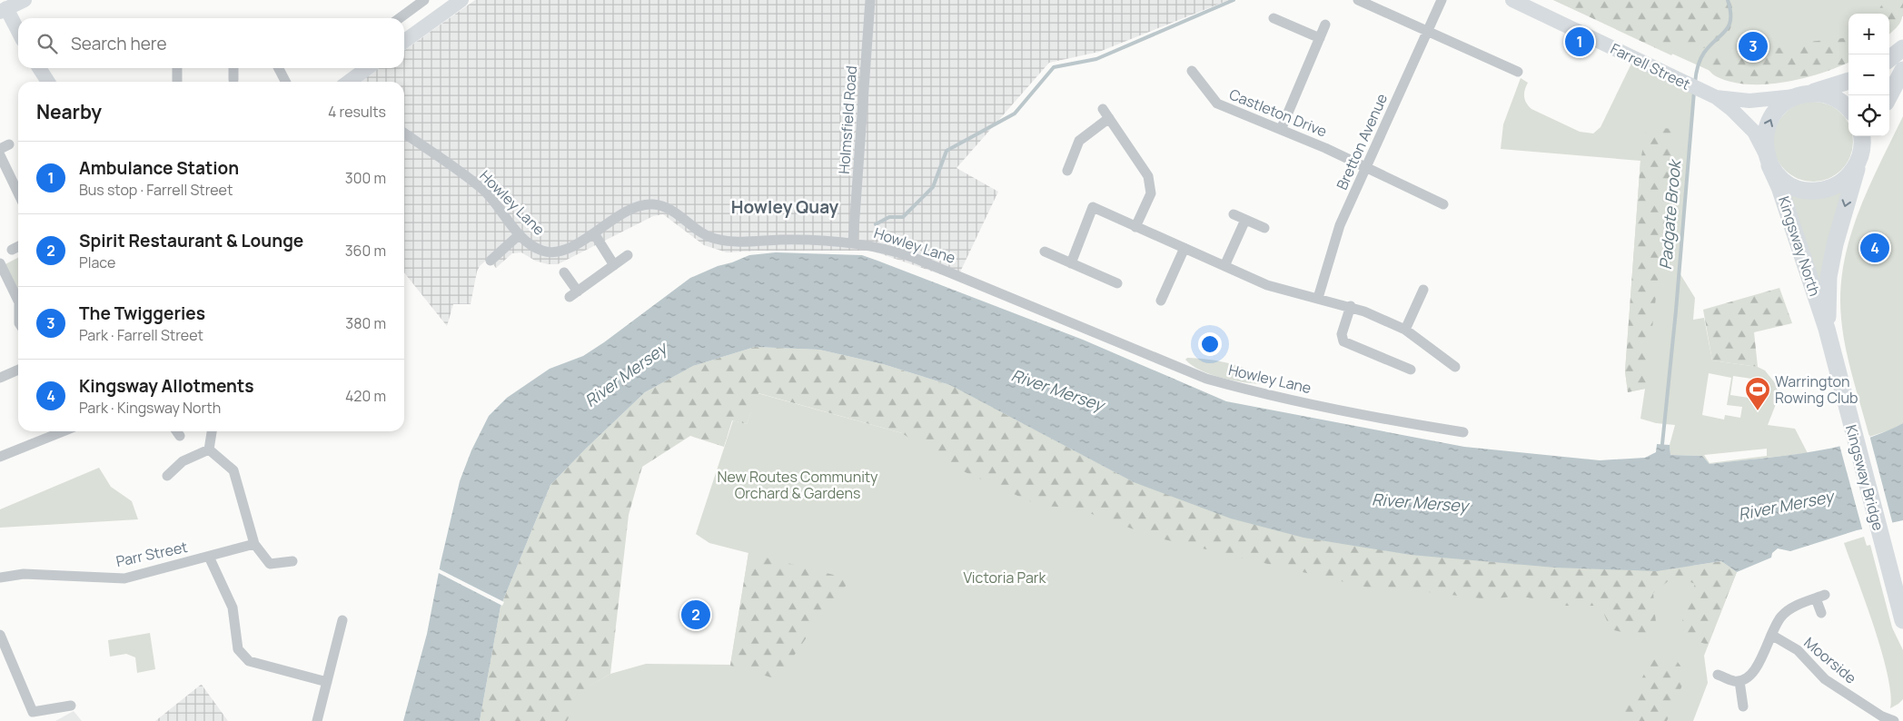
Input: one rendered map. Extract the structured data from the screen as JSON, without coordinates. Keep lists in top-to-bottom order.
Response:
{
  "streets": {
    "main road": ["Kingsway North", "Kingsway Bridge"],
    "street": [
      "Farrell Street",
      "Castleton Drive",
      "Holmsfield Road",
      "Bretton Avenue",
      "Howley Lane",
      "Parr Street",
      "Moorside"
    ]
  },
  "crossings": [
    ["Farrell Street", "Kingsway North"],
    ["Castleton Drive", "Bretton Avenue"],
    ["Holmsfield Road", "Howley Lane"],
    ["Kingsway North", "Kingsway Bridge"]
  ],
  "one_way": ["Kingsway North"],
  "districts": ["Howley Quay"],
  "water": ["Padgate Brook", "River Mersey"],
  "parks": ["New Routes Community Orchard & Gardens", "Victoria Park"],
  "places": {
    "sports": ["Warrington Rowing Club"]
  },
  "page": {
    "map_buttons": ["+", "−"],
    "search": "Search here",
    "pins": [
      "1",
      "3",
      "4",
      "2"
    ],
    "heading": ["Nearby", "4 results"],
    "list": [
      {
        "mark": "1",
        "name": "Ambulance Station",
        "note": "Bus stop · Farrell Street",
        "value": "300 m"
      },
      {
        "mark": "2",
        "name": "Spirit Restaurant & Lounge",
        "note": "Place",
        "value": "360 m"
      },
      {
        "mark": "3",
        "name": "The Twiggeries",
        "note": "Park · Farrell Street",
        "value": "380 m"
      },
      {
        "mark": "4",
        "name": "Kingsway Allotments",
        "note": "Park · Kingsway North",
        "value": "420 m"
      }
    ]
  }
}
